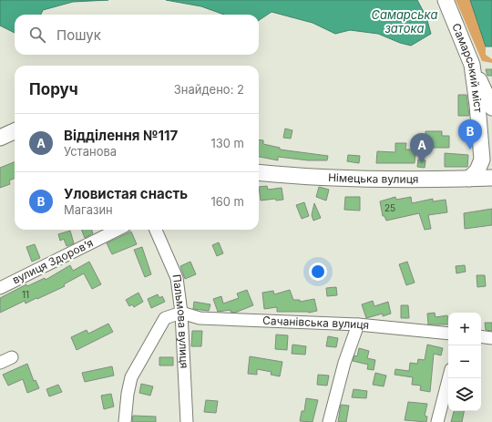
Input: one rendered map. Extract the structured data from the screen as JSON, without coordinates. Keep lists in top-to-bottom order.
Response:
{
  "streets": {
    "main road": ["Самарський міст", "Німецька вулиця"],
    "street": ["вулиця Здоровʼя", "Пальмова вулиця", "Сачанівська вулиця"]
  },
  "crossings": [
    ["Пальмова вулиця", "Сачанівська вулиця"]
  ],
  "water": ["Самарська затока"],
  "house_numbers": ["25", "11"],
  "page": {
    "search": "Пошук",
    "heading": ["Поруч", "Знайдено: 2"],
    "list": [
      {
        "mark": "A",
        "name": "Відділення №117",
        "note": "Установа",
        "value": "130 m"
      },
      {
        "mark": "B",
        "name": "Уловистая снасть",
        "note": "Магазин",
        "value": "160 m"
      }
    ],
    "pins": ["B", "A"],
    "map_buttons": ["+", "−"]
  }
}
